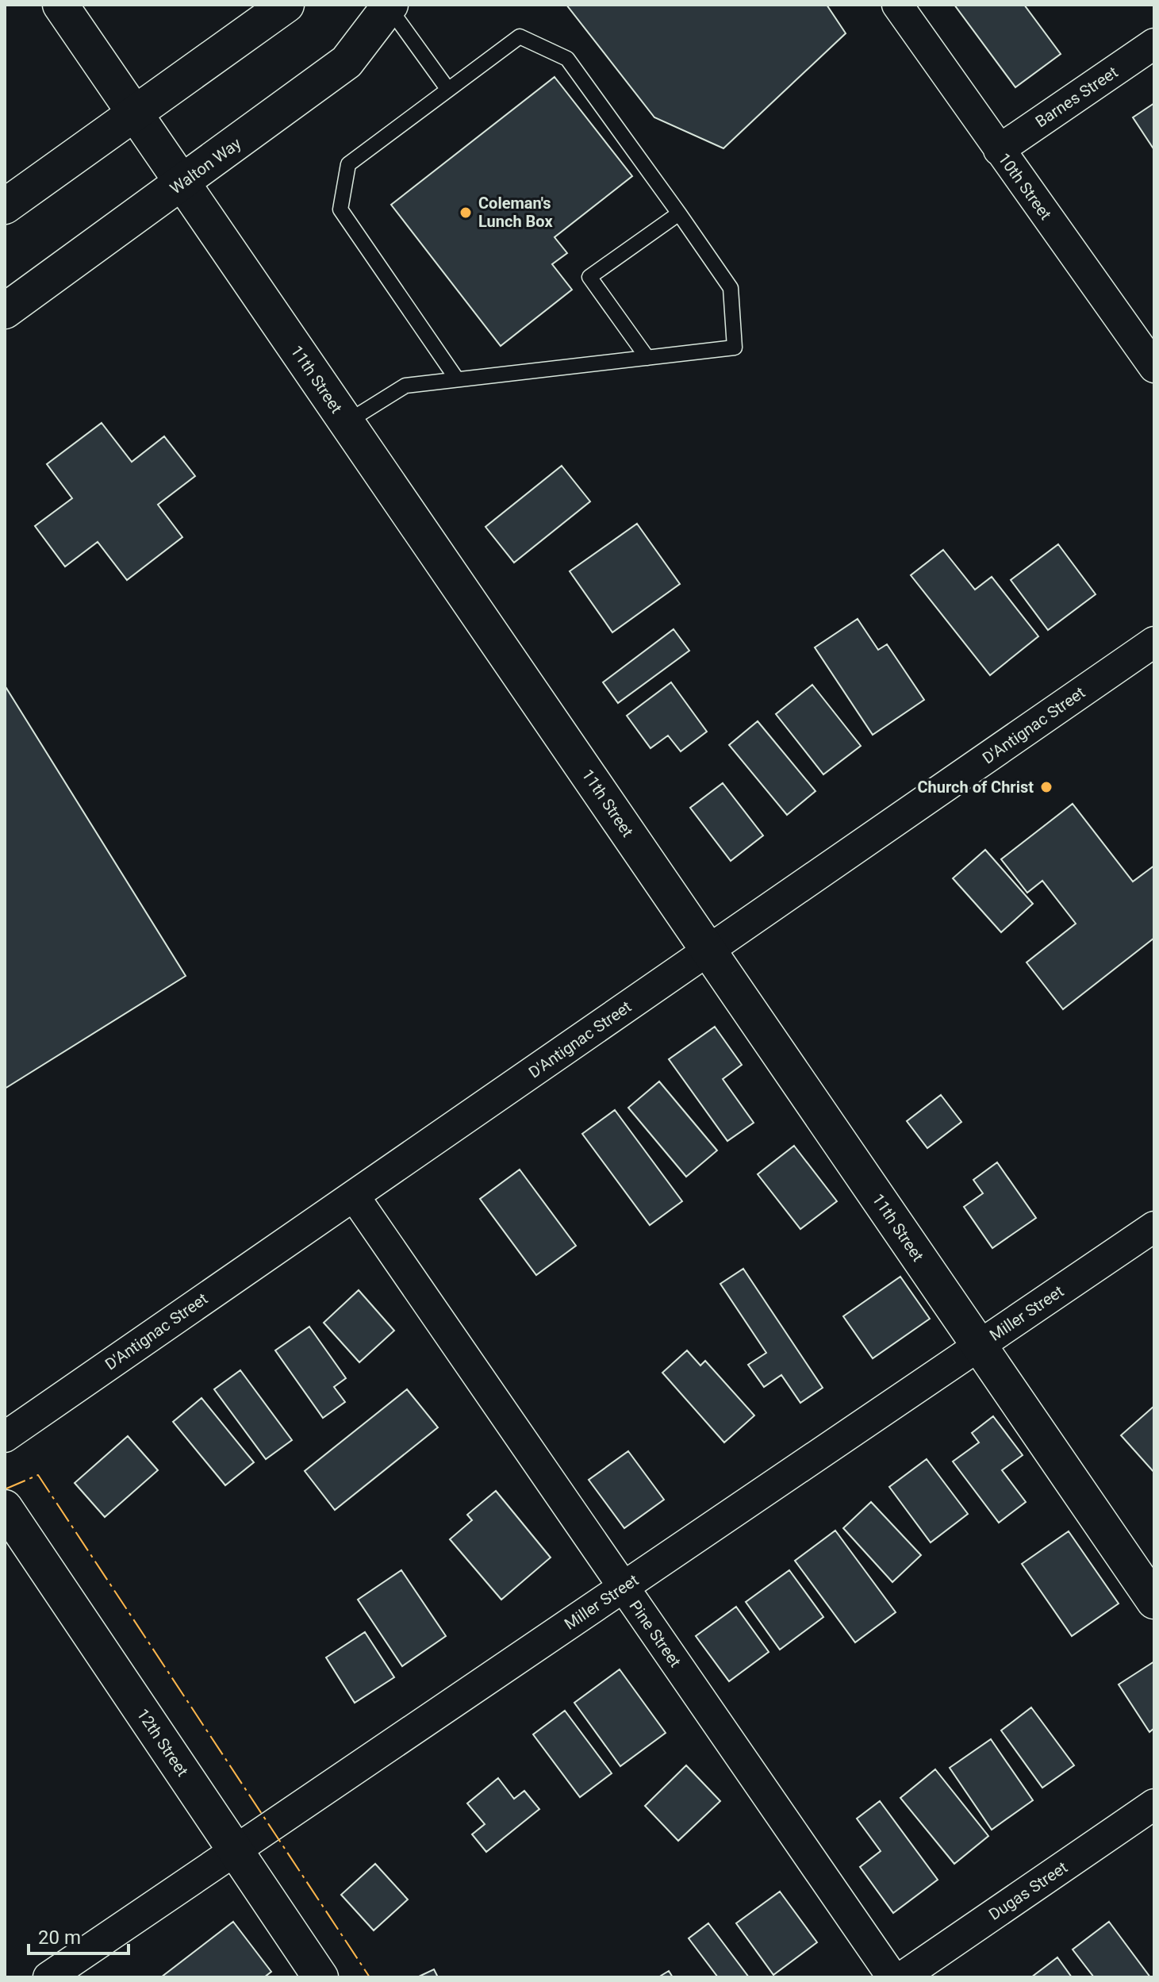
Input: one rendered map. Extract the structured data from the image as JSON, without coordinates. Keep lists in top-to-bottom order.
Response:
{
  "streets": {
    "main road": ["Walton Way", "11th Street", "12th Street"],
    "street": [
      "Barnes Street",
      "10th Street",
      "D'Antignac Street",
      "Miller Street",
      "Pine Street",
      "Dugas Street"
    ]
  },
  "crossings": [
    ["Barnes Street", "10th Street"],
    ["Walton Way", "11th Street"],
    ["11th Street", "D'Antignac Street"],
    ["11th Street", "Miller Street"],
    ["D'Antignac Street", "Pine Street"],
    ["Miller Street", "Pine Street"],
    ["Miller Street", "12th Street"]
  ],
  "places": ["Coleman's Lunch Box", "Church of Christ"],
  "scale_bar": "20 m"
}
